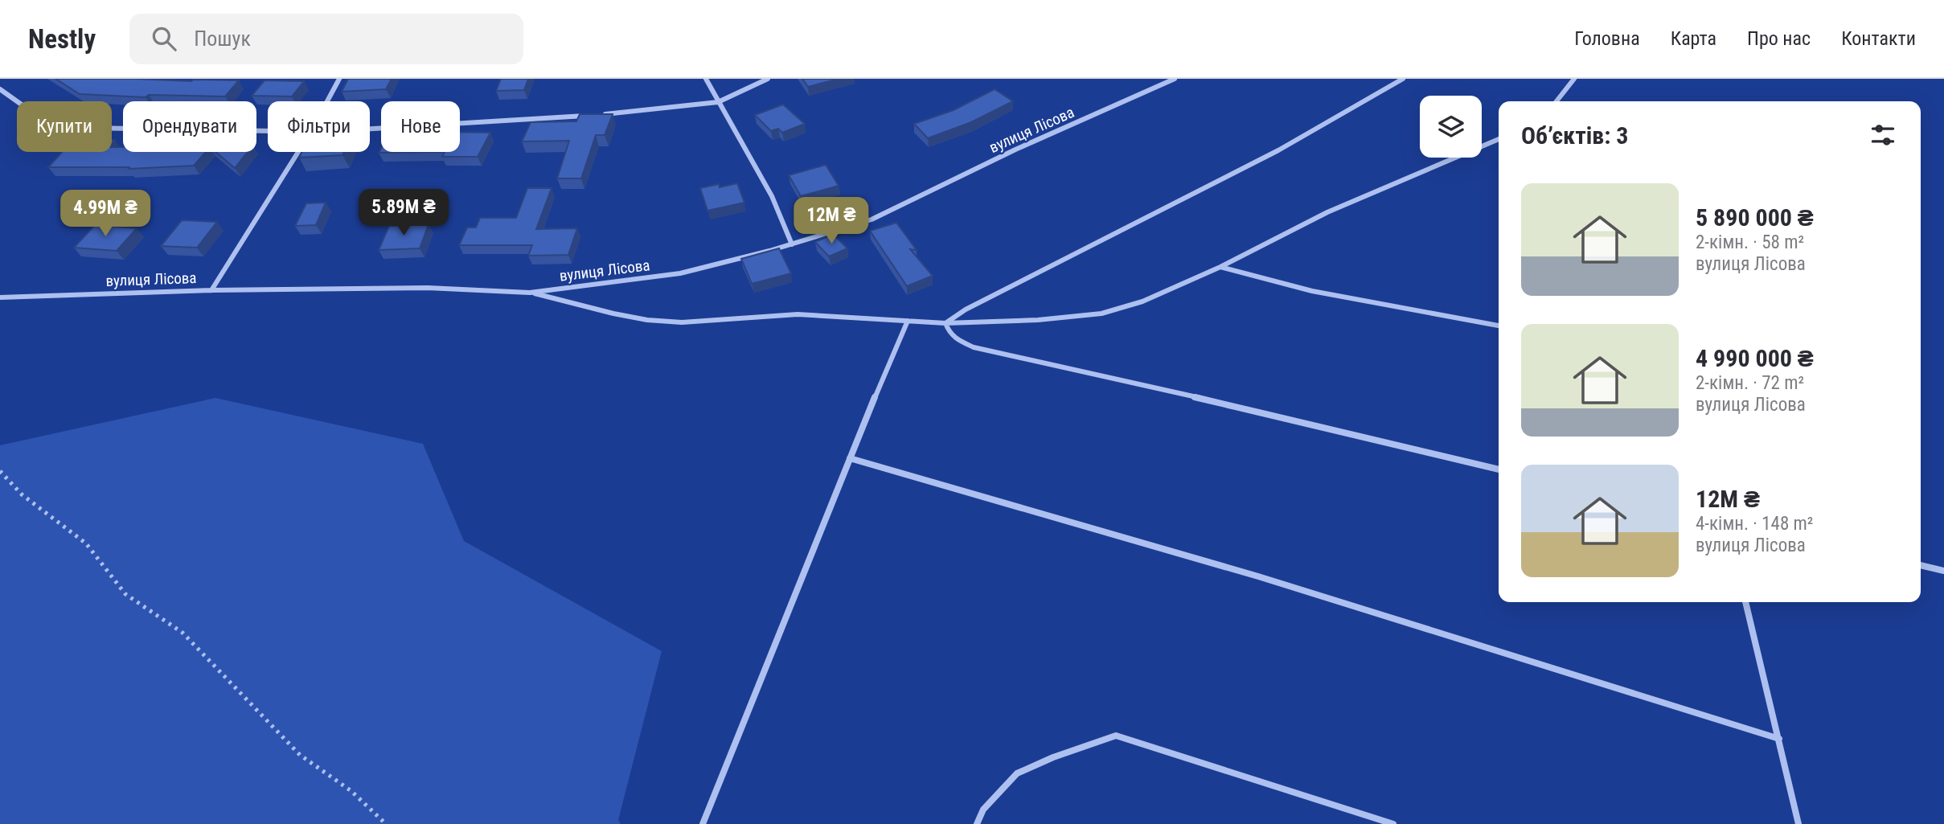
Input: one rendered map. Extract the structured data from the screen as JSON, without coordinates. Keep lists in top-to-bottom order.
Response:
{
  "streets": {
    "street": ["вулиця Лісова"]
  },
  "page": {
    "header": "Nestly",
    "search": "Пошук",
    "nav": [
      "Головна",
      "Карта",
      "Про нас",
      "Контакти"
    ],
    "chip": [
      "Купити",
      "Орендувати",
      "Фільтри",
      "Нове"
    ],
    "heading": "Об’єктів: 3",
    "list": [
      {
        "name": "5 890 000 ₴",
        "note": "2-кімн. · 58 m² · вулиця Лісова"
      },
      {
        "name": "4 990 000 ₴",
        "note": "2-кімн. · 72 m² · вулиця Лісова"
      },
      {
        "name": "12M ₴",
        "note": "4-кімн. · 148 m² · вулиця Лісова"
      }
    ],
    "price": ["5.89M ₴", "4.99M ₴", "12M ₴"]
  }
}
